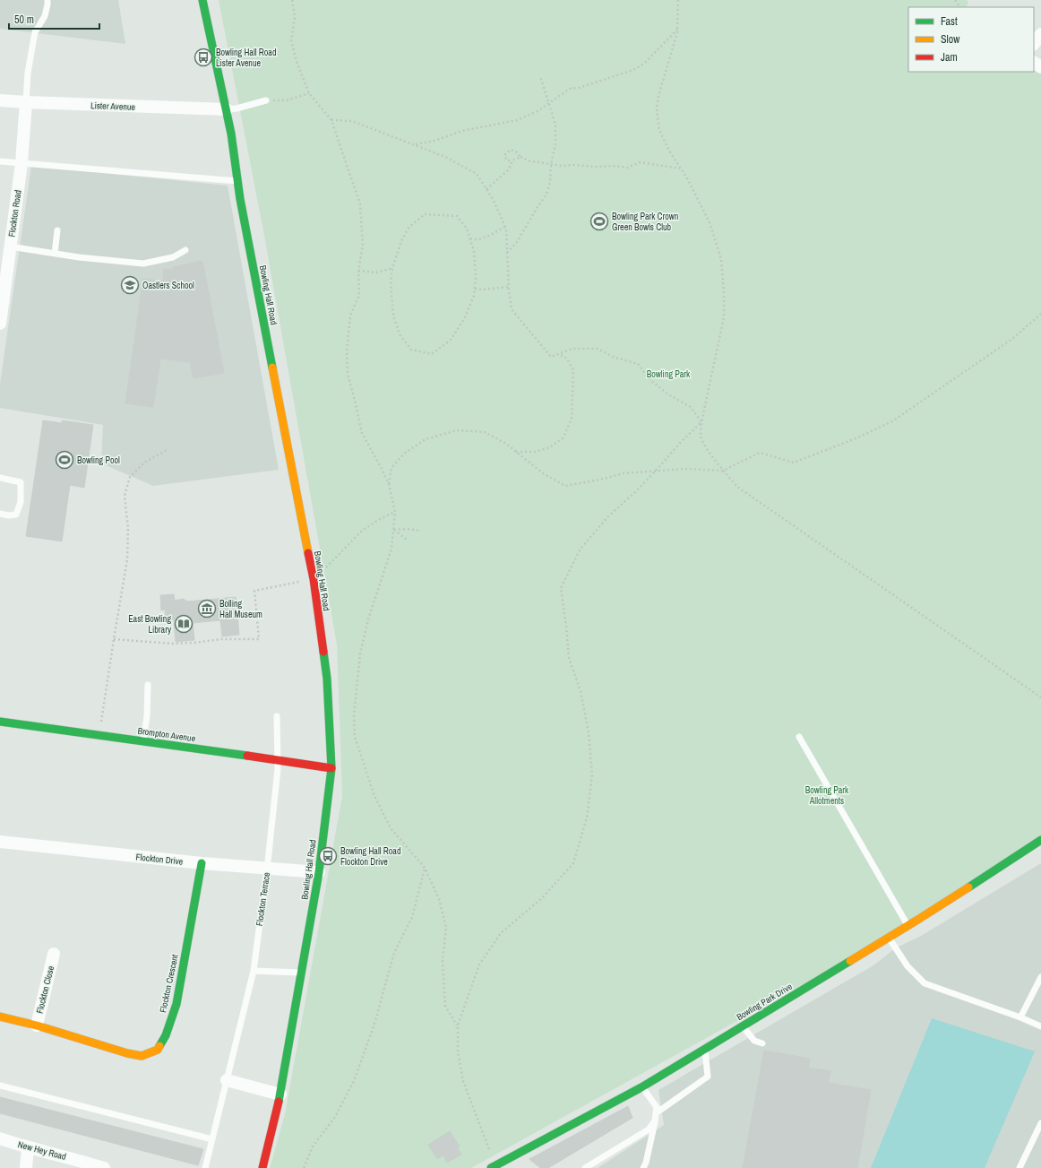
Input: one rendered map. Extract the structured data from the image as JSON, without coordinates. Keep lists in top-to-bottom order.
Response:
{
  "streets": {
    "street": [
      "Lister Avenue",
      "Flockton Road",
      "Bowling Hall Road",
      "Brompton Avenue",
      "Flockton Drive",
      "Flockton Crescent",
      "Flockton Close",
      "Bowling Park Drive",
      "New Hey Road"
    ],
    "lane": ["Flockton Terrace"]
  },
  "crossings": [
    ["Lister Avenue", "Flockton Road"],
    ["Lister Avenue", "Bowling Hall Road"],
    ["Bowling Hall Road", "Brompton Avenue"],
    ["Bowling Hall Road", "Flockton Drive"],
    ["Brompton Avenue", "Flockton Terrace"],
    ["Flockton Drive", "Flockton Terrace"],
    ["Flockton Drive", "Flockton Crescent"],
    ["Flockton Crescent", "Flockton Close"]
  ],
  "parks": ["Bowling Park", "Bowling Park Allotments"],
  "places": {
    "bus stop": ["Bowling Hall Road Lister Avenue", "Bowling Hall Road Flockton Drive"],
    "sports": ["Bowling Park Crown Green Bowls Club", "Bowling Pool"],
    "school or university": ["Oastlers School"],
    "museum": ["Bolling Hall Museum"],
    "library": ["East Bowling Library"]
  },
  "legend": ["Fast", "Slow", "Jam"],
  "scale_bar": "50 m"
}
